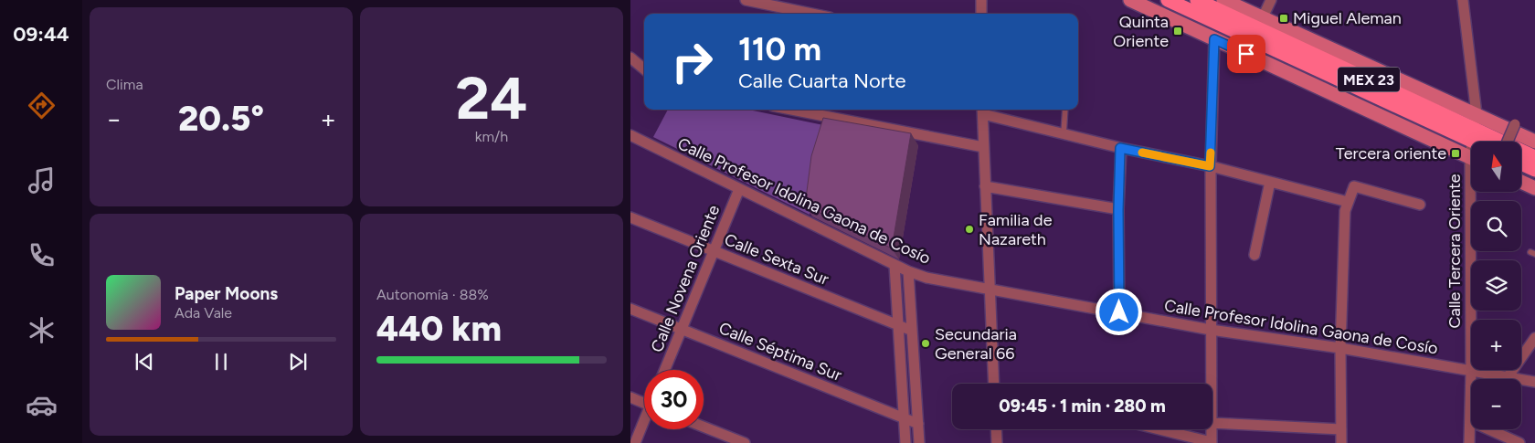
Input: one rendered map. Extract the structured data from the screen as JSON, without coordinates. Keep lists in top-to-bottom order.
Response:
{
  "streets": {
    "main road": ["MEX 23"],
    "street": [
      "Calle Profesor Idolina Gaona de Cosío",
      "Calle Tercera Oriente",
      "Calle Sexta Sur",
      "Calle Novena Oriente",
      "Calle Séptima Sur"
    ]
  },
  "crossings": [
    ["MEX 23", "Calle Tercera Oriente"],
    ["Calle Profesor Idolina Gaona de Cosío", "Calle Tercera Oriente"],
    ["Calle Profesor Idolina Gaona de Cosío", "Calle Novena Oriente"],
    ["Calle Sexta Sur", "Calle Novena Oriente"],
    ["Calle Novena Oriente", "Calle Séptima Sur"]
  ],
  "places": {
    "transit": ["Miguel Aleman", "Quinta Oriente", "Tercera oriente"],
    "other": ["Familia de Nazareth", "Secundaria General 66"]
  },
  "north": "top",
  "page": {
    "tabs": "09:44",
    "tile": [
      "Clima",
      ["24", "km/h"],
      ["Autonomía · 88%", "440 km"]
    ],
    "turn": ["110 m", "Calle Cuarta Norte"],
    "heat": ["−", "20.5°", "+"],
    "map_buttons": ["+", "−"],
    "song": ["Paper Moons", "Ada Vale"],
    "limit": "30",
    "trip": "09:45 · 1 min · 280 m"
  }
}
